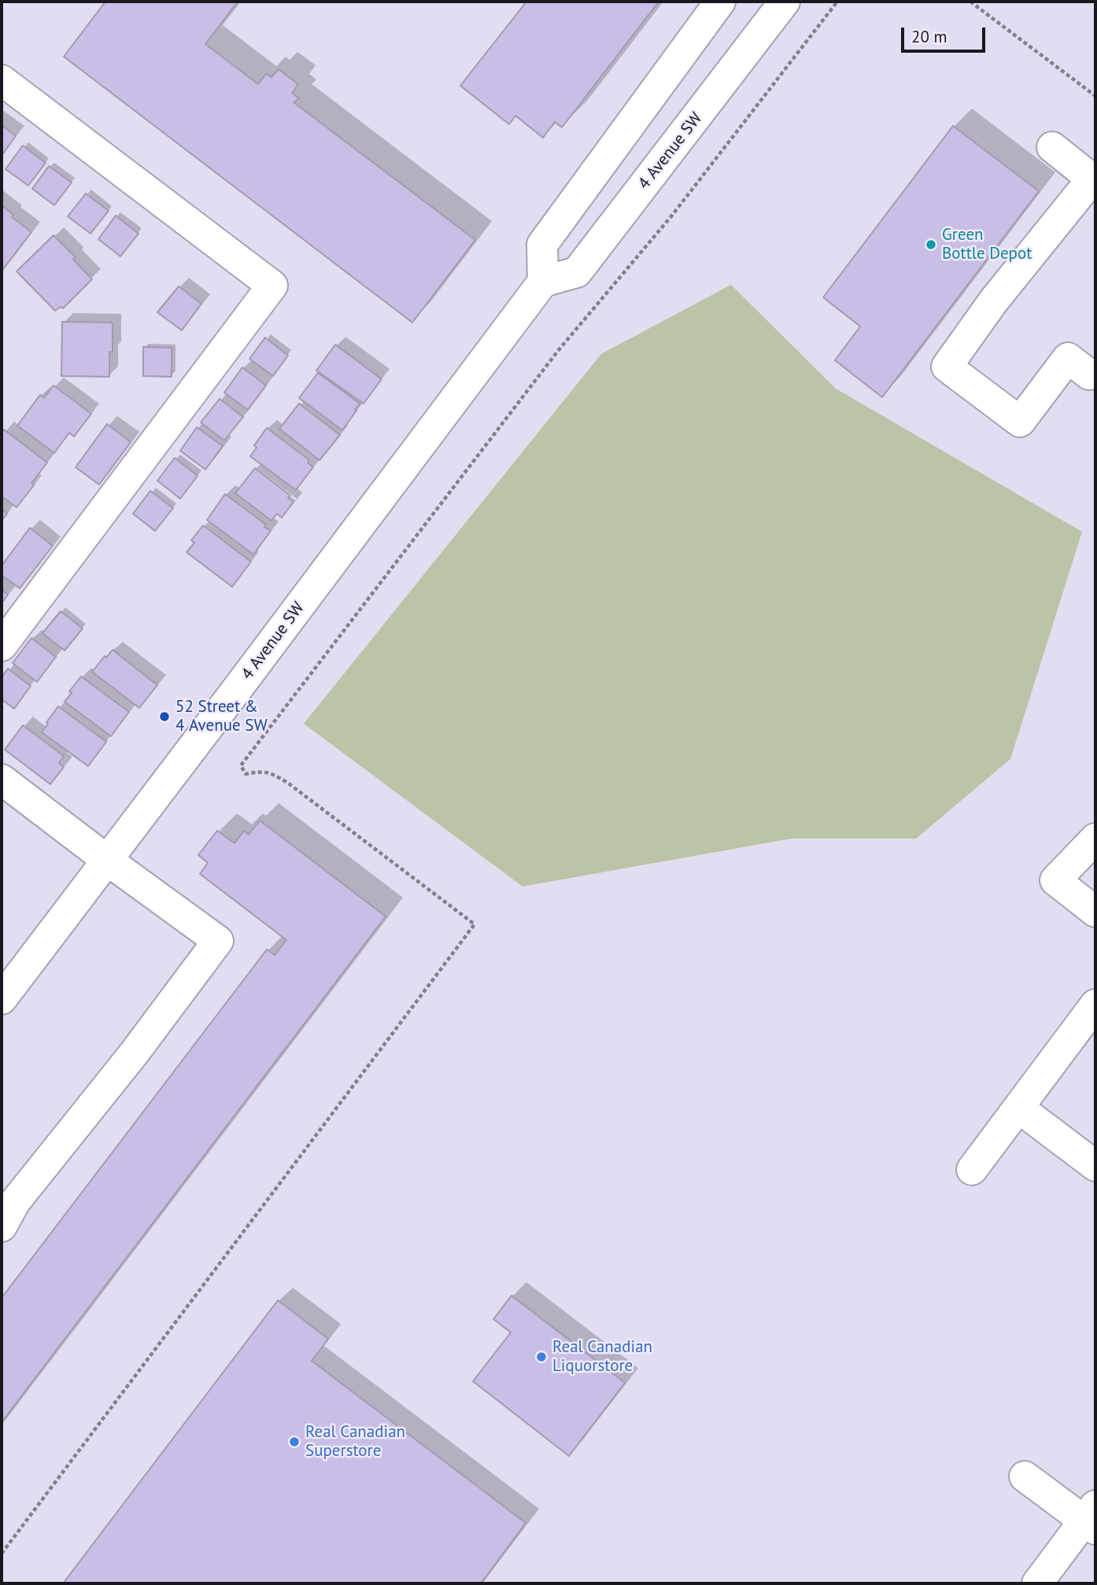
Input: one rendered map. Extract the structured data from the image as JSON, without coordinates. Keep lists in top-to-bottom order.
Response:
{
  "streets": {
    "street": ["4 Avenue SW"]
  },
  "places": [
    "Green Bottle Depot",
    "52 Street & 4 Avenue SW",
    "Real Canadian Liquorstore",
    "Real Canadian Superstore"
  ],
  "scale_bar": "20 m"
}
